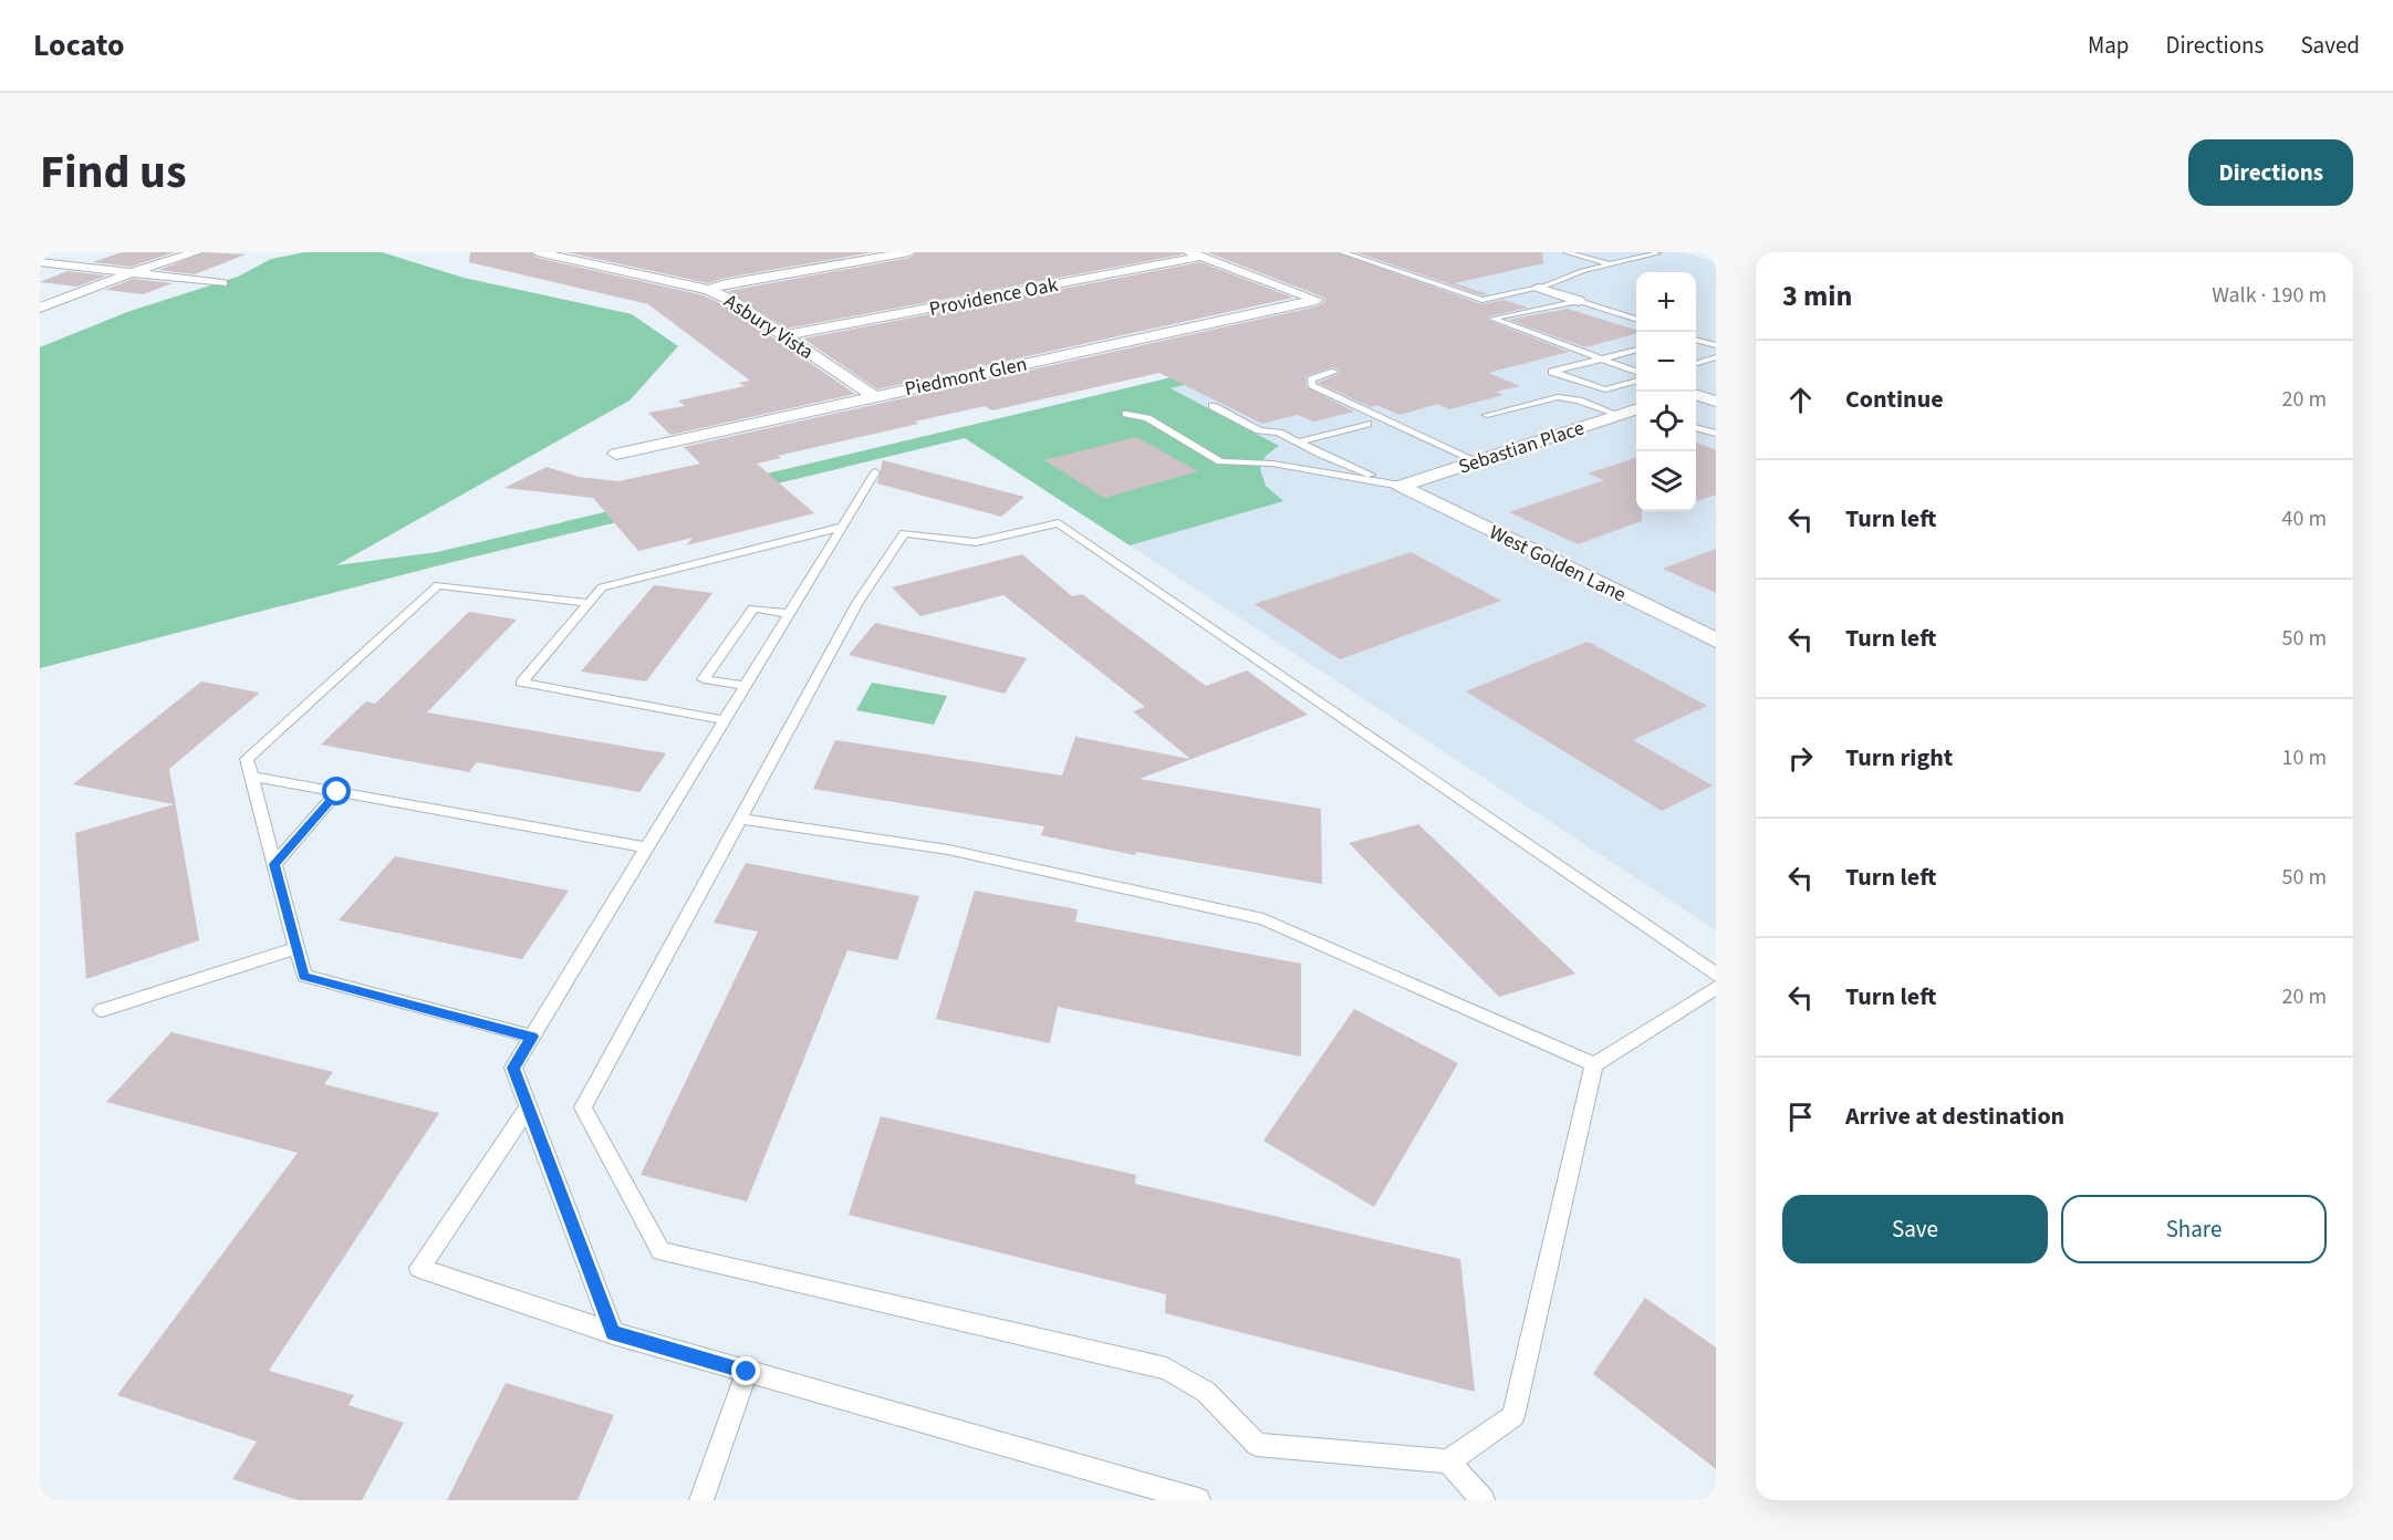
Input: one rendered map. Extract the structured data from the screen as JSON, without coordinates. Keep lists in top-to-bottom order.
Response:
{
  "streets": {
    "street": [
      "Providence Oak",
      "Asbury Vista",
      "Piedmont Glen",
      "Sebastian Place",
      "West Golden Lane"
    ]
  },
  "crossings": [
    ["Providence Oak", "Asbury Vista"],
    ["Providence Oak", "Piedmont Glen"],
    ["Asbury Vista", "Piedmont Glen"],
    ["Sebastian Place", "West Golden Lane"]
  ],
  "page": {
    "header": "Locato",
    "nav": ["Map", "Directions", "Saved"],
    "title": "Find us",
    "buttons": [
      "Directions",
      ["Save", "Share"]
    ],
    "heading": ["3 min", "Walk · 190 m"],
    "map_buttons": ["+", "−"],
    "list": [
      ["Continue", "20 m"],
      ["Turn left", "40 m"],
      ["Turn left", "50 m"],
      ["Turn right", "10 m"],
      ["Turn left", "50 m"],
      ["Turn left", "20 m"],
      "Arrive at destination"
    ]
  }
}
